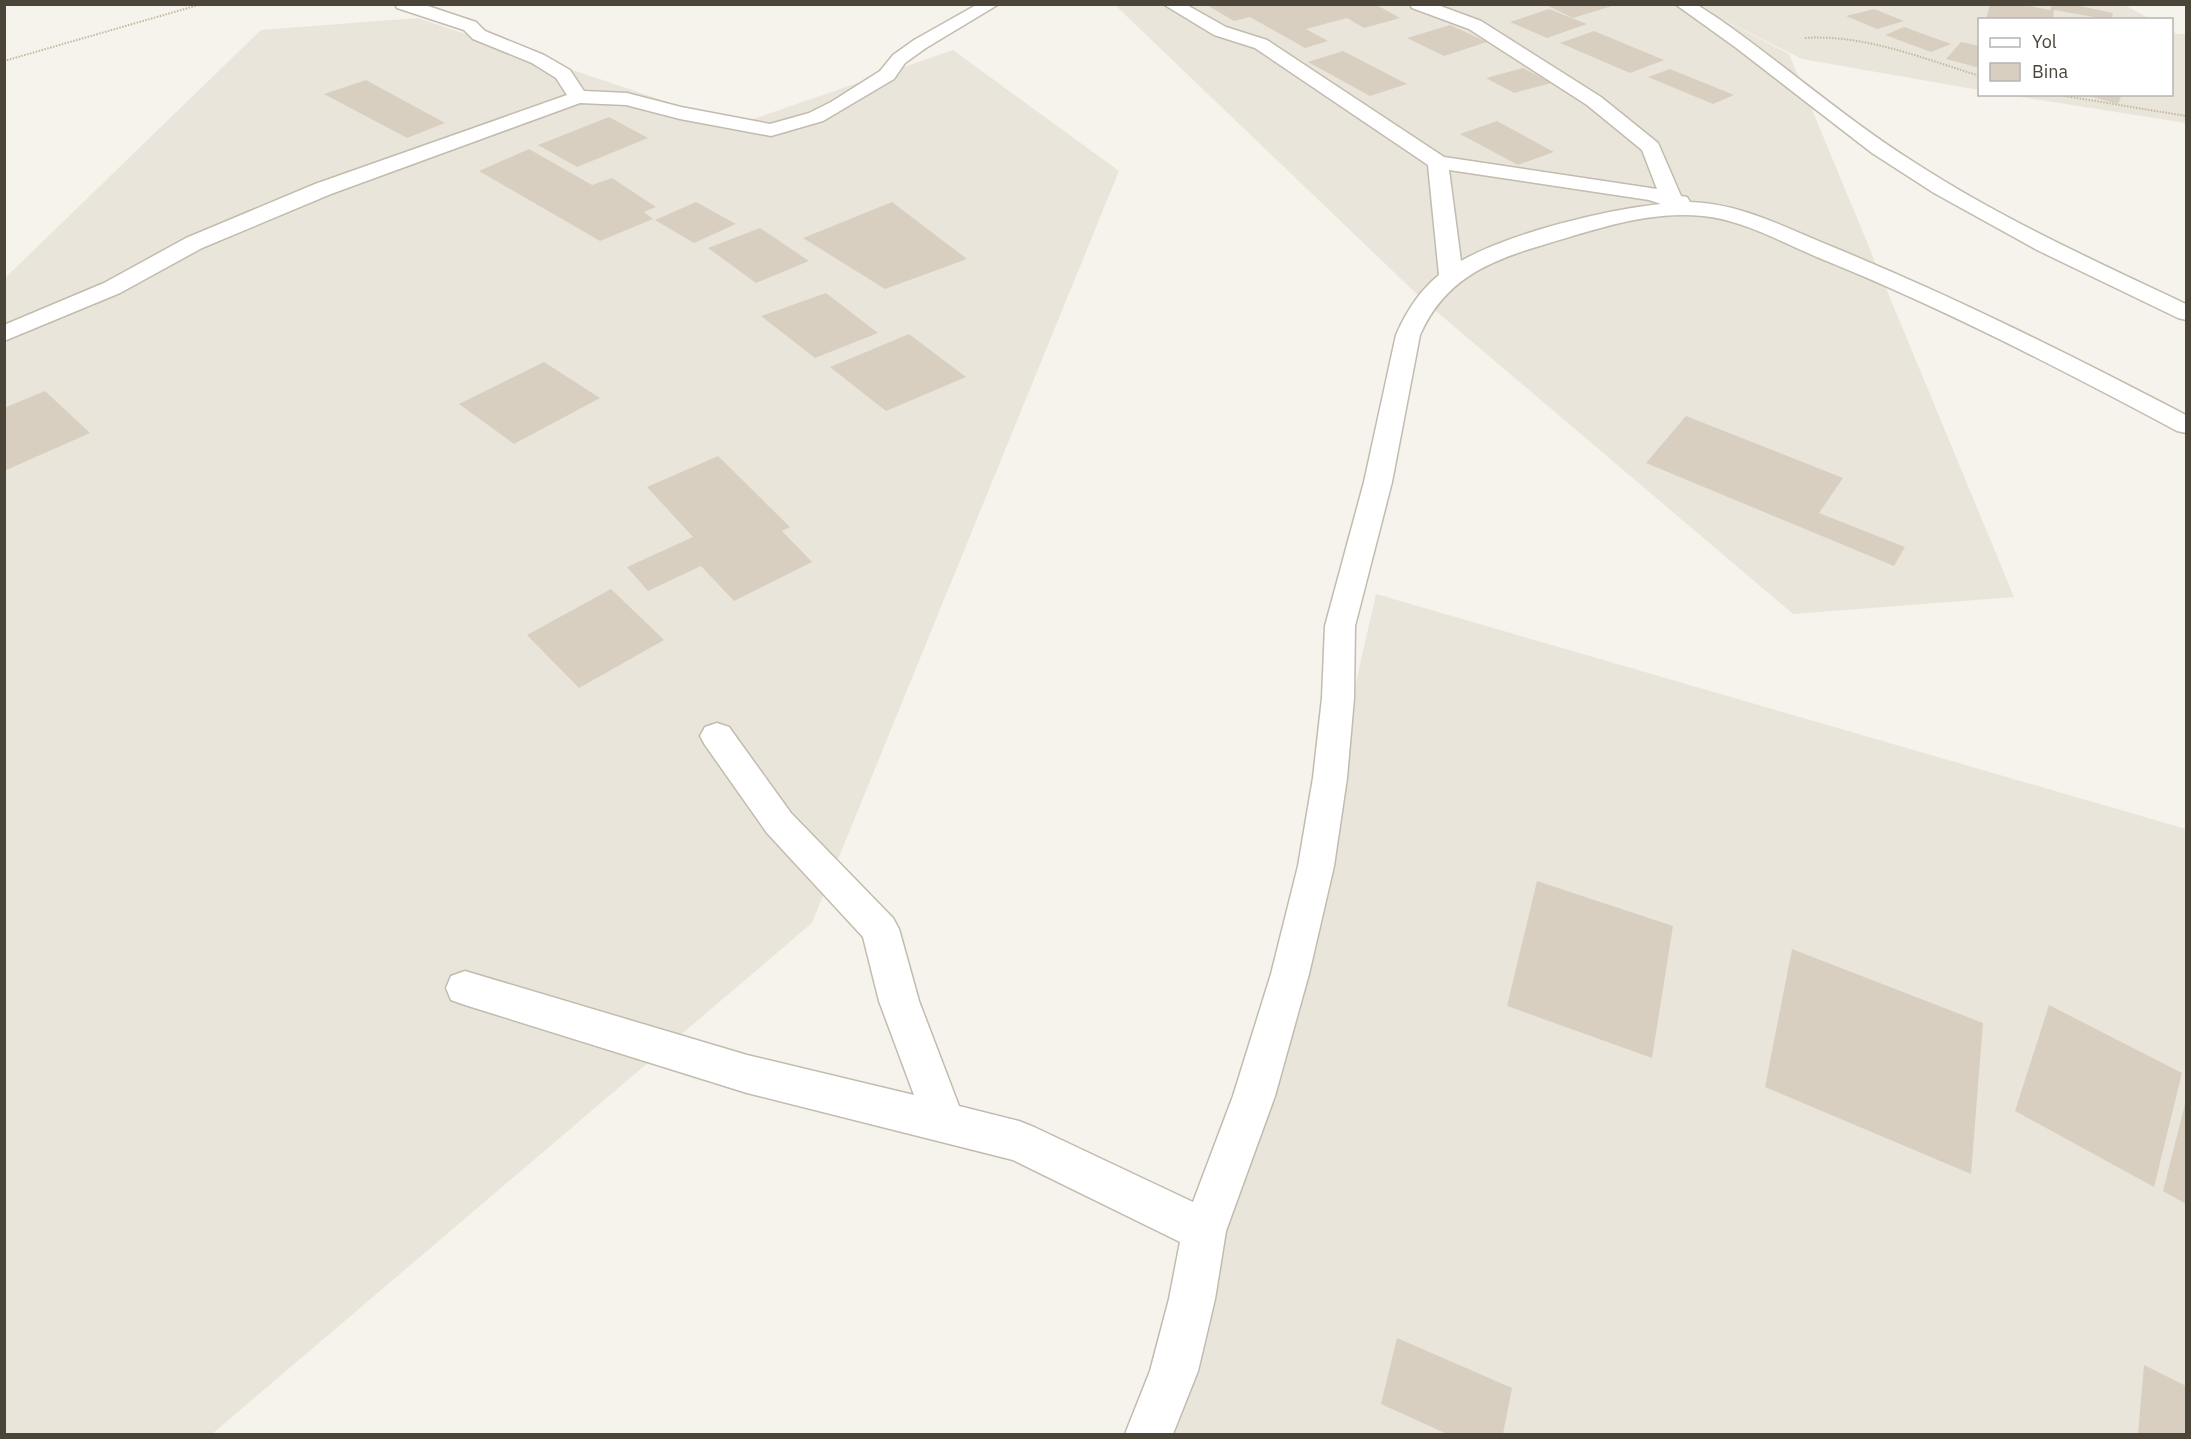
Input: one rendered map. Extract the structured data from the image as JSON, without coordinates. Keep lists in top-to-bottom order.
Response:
{
  "legend": ["Yol", "Bina"]
}
